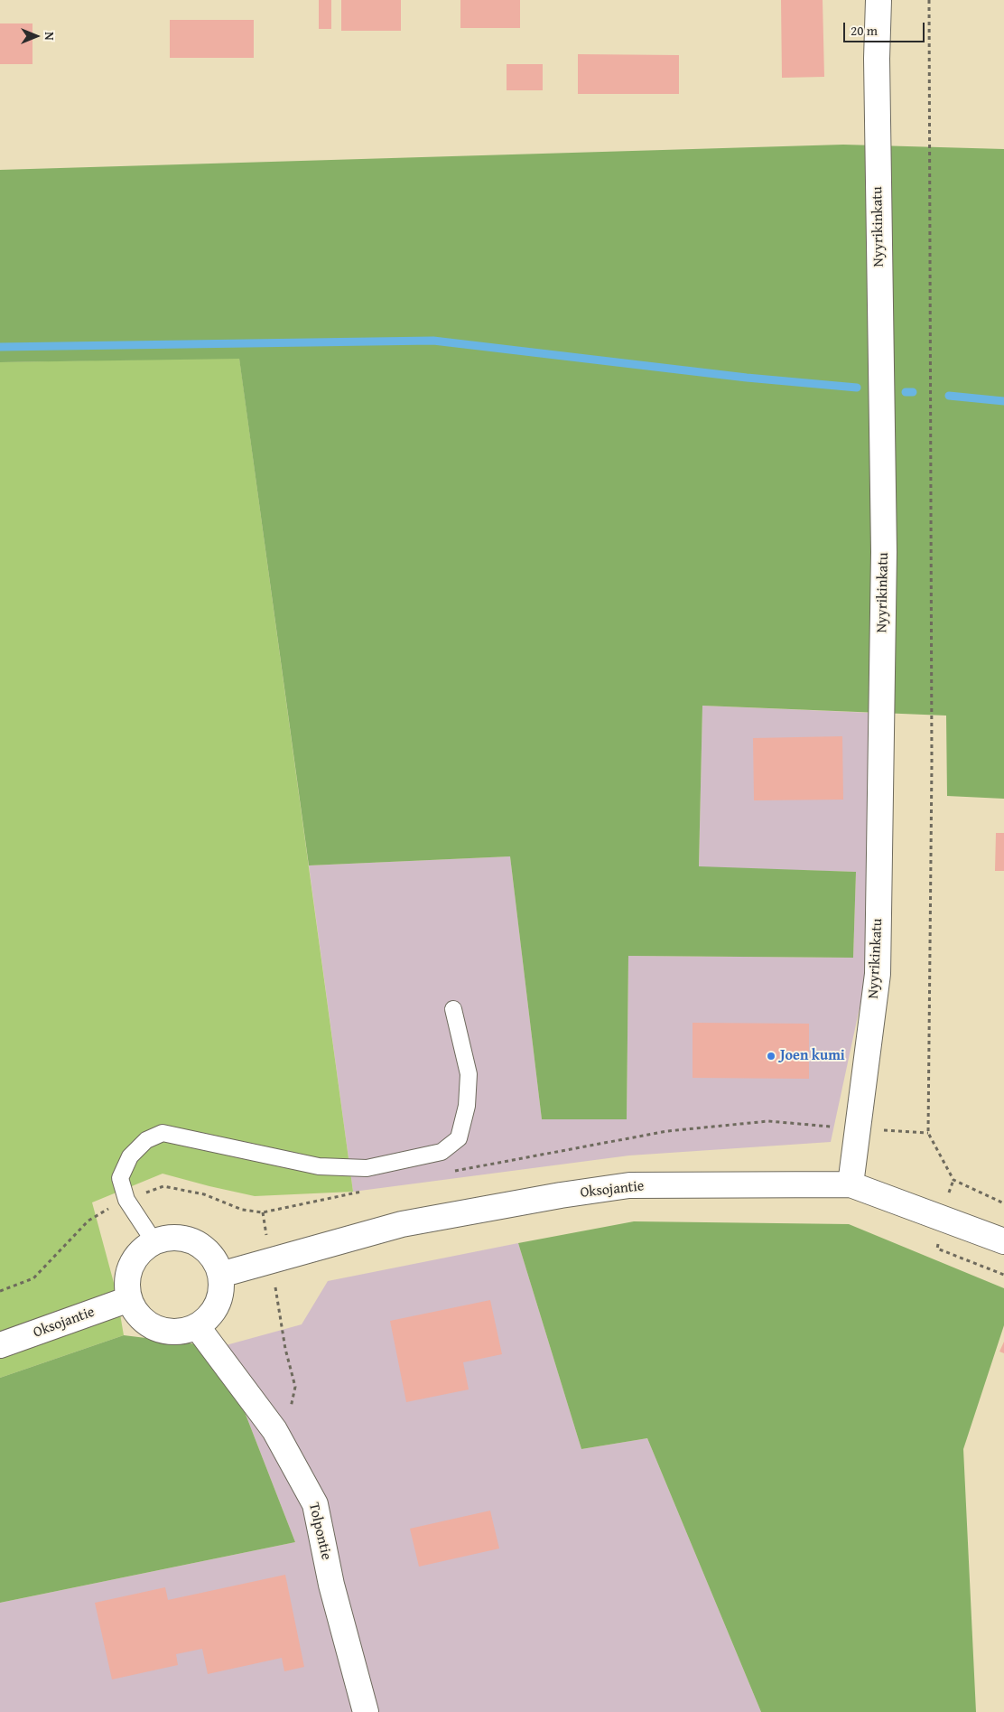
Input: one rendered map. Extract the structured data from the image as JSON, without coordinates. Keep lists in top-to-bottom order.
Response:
{
  "streets": {
    "street": ["Nyyrikinkatu", "Oksojantie", "Tolpontie"]
  },
  "crossings": [
    ["Nyyrikinkatu", "Oksojantie"],
    ["Oksojantie", "Tolpontie"]
  ],
  "places": ["Joen kumi"],
  "scale_bar": "20 m",
  "north": "right"
}
